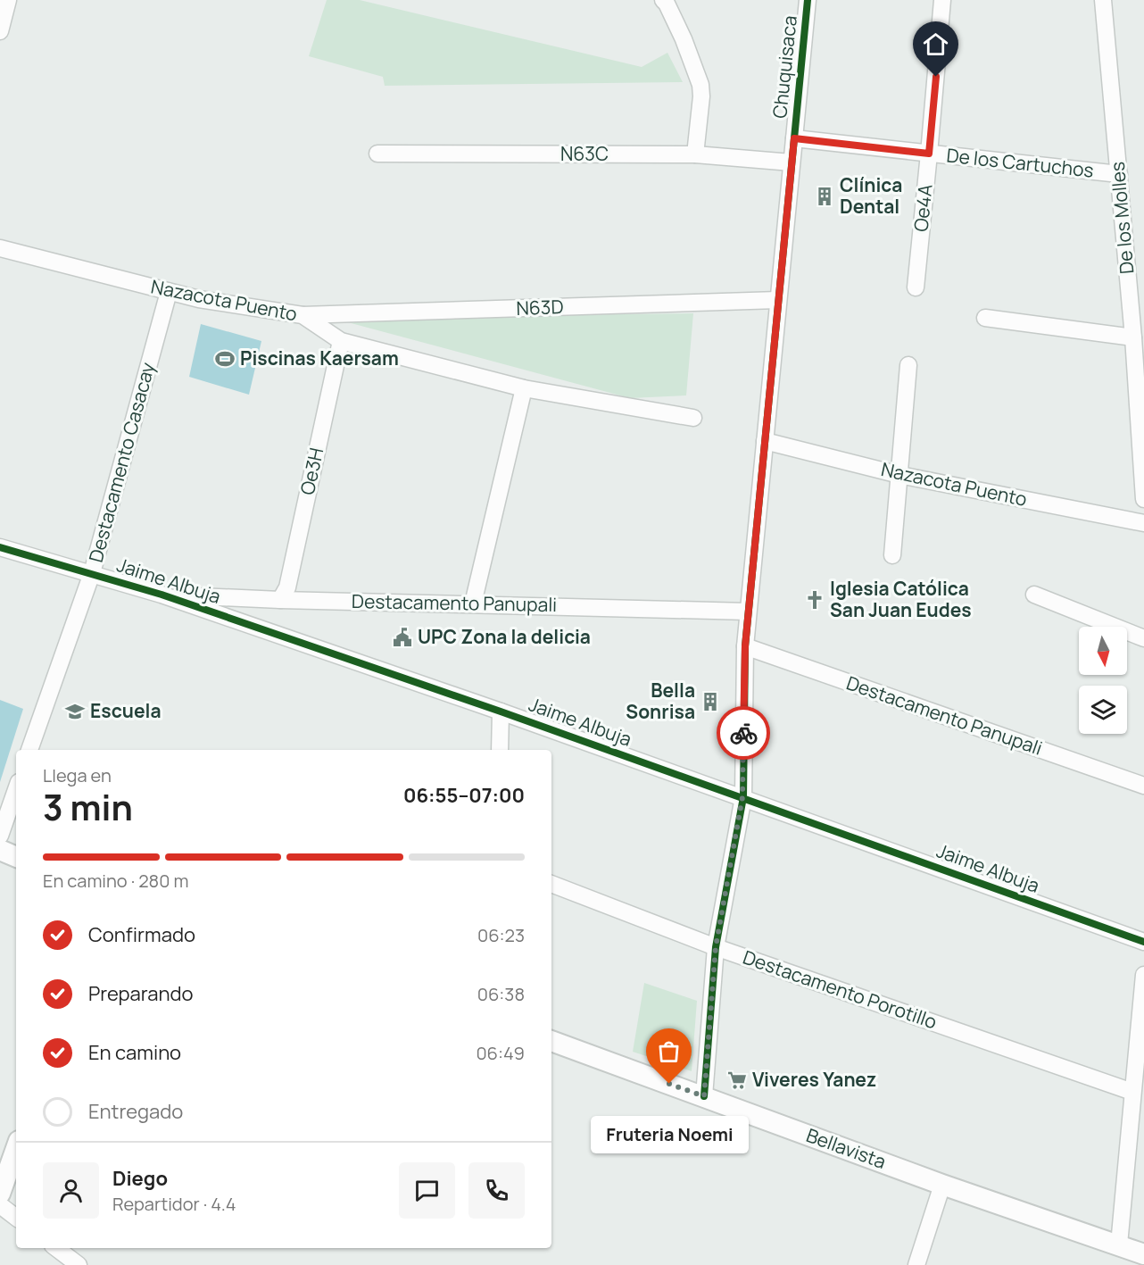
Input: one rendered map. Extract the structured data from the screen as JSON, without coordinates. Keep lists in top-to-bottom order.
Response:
{
  "streets": {
    "street": [
      "Chuquisaca",
      "N63C",
      "De los Cartuchos",
      "Oe4A",
      "De los Molles",
      "Nazacota Puento",
      "N63D",
      "Destacamento Casacay",
      "Oe3H",
      "Jaime Albuja",
      "Destacamento Panupali",
      "Destacamento Porotillo",
      "Bellavista"
    ]
  },
  "crossings": [
    ["Chuquisaca", "N63C"],
    ["Chuquisaca", "De los Cartuchos"],
    ["Chuquisaca", "Nazacota Puento"],
    ["Chuquisaca", "N63D"],
    ["Chuquisaca", "Jaime Albuja"],
    ["Chuquisaca", "Destacamento Panupali"],
    ["Chuquisaca", "Destacamento Porotillo"],
    ["Chuquisaca", "Bellavista"],
    ["De los Cartuchos", "Oe4A"],
    ["De los Cartuchos", "De los Molles"],
    ["Nazacota Puento", "N63D"],
    ["Nazacota Puento", "Destacamento Casacay"],
    ["Nazacota Puento", "Oe3H"],
    ["Destacamento Casacay", "Jaime Albuja"],
    ["Oe3H", "Destacamento Panupali"],
    ["Jaime Albuja", "Destacamento Panupali"]
  ],
  "places": {
    "building": ["Clínica Dental", "Bella Sonrisa"],
    "sports": ["Piscinas Kaersam"],
    "church": ["Iglesia Católica San Juan Eudes"],
    "public building": ["UPC Zona la delicia"],
    "school or university": ["Escuela"],
    "supermarket": ["Viveres Yanez"],
    "other": ["Fruteria Noemi"]
  },
  "north": "bottom",
  "page": {
    "heading": ["3 min", "Llega en", "06:55–07:00"],
    "panel": ["Diego", "Repartidor · 4.4"],
    "bar": "En camino · 280 m",
    "list": [
      ["Confirmado", "06:23"],
      ["Preparando", "06:38"],
      ["En camino", "06:49"],
      "Entregado"
    ],
    "bubble": "Fruteria Noemi"
  }
}
